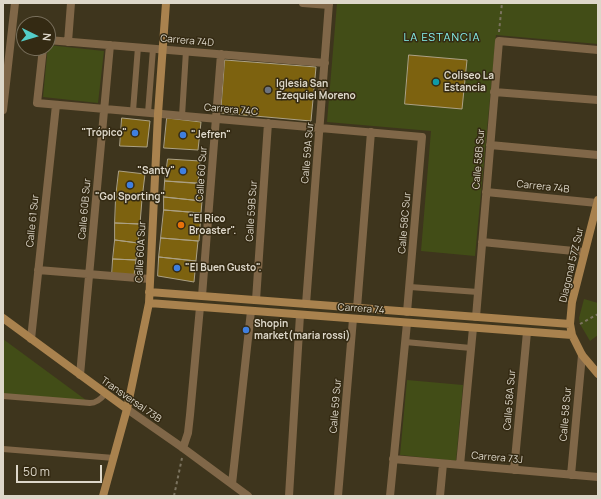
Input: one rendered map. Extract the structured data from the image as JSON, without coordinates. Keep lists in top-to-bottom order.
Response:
{
  "streets": {
    "street": [
      "Carrera 74D",
      "Carrera 74C",
      "Calle 59A Sur",
      "Calle 58B Sur",
      "Calle 60 Sur",
      "Carrera 74B",
      "Calle 60B Sur",
      "Calle 59B Sur",
      "Calle 61 Sur",
      "Calle 58C Sur",
      "Calle 60A Sur",
      "Diagonal 57Z Sur",
      "Carrera 74",
      "Transversal 73B",
      "Calle 58A Sur",
      "Calle 59 Sur",
      "Calle 58 Sur",
      "Carrera 73J"
    ]
  },
  "crossings": [
    ["Carrera 74D", "Calle 59A Sur"],
    ["Carrera 74D", "Calle 60 Sur"],
    ["Carrera 74D", "Calle 60B Sur"],
    ["Carrera 74D", "Calle 60A Sur"],
    ["Carrera 74C", "Calle 59A Sur"],
    ["Carrera 74C", "Calle 60 Sur"],
    ["Carrera 74C", "Calle 60B Sur"],
    ["Carrera 74C", "Calle 59B Sur"],
    ["Carrera 74C", "Calle 61 Sur"],
    ["Carrera 74C", "Calle 58C Sur"],
    ["Carrera 74C", "Calle 60A Sur"],
    ["Calle 59A Sur", "Carrera 74"],
    ["Calle 58B Sur", "Carrera 74B"],
    ["Calle 58B Sur", "Carrera 74"],
    ["Calle 60 Sur", "Carrera 74"],
    ["Carrera 74B", "Diagonal 57Z Sur"],
    ["Calle 60B Sur", "Transversal 73B"],
    ["Calle 59B Sur", "Carrera 74"],
    ["Calle 61 Sur", "Transversal 73B"],
    ["Calle 58C Sur", "Carrera 74"],
    ["Calle 60A Sur", "Carrera 74"],
    ["Calle 60A Sur", "Transversal 73B"],
    ["Diagonal 57Z Sur", "Carrera 74"],
    ["Carrera 74", "Calle 58A Sur"],
    ["Carrera 74", "Calle 59 Sur"],
    ["Calle 58A Sur", "Carrera 73J"],
    ["Calle 58 Sur", "Carrera 73J"]
  ],
  "districts": ["LA ESTANCIA"],
  "places": [
    "Coliseo La Estancia",
    "Iglesia San Ezequiel Moreno",
    "\"Trópico\"",
    "\"Jefren\"",
    "\"Santy\"",
    "\"Gol Sporting\"",
    "\"El Rico Broaster\".",
    "\"El Buen Gusto\".",
    "Shopin market(maria rossi)"
  ],
  "scale_bar": "50 m",
  "north": "right"
}
